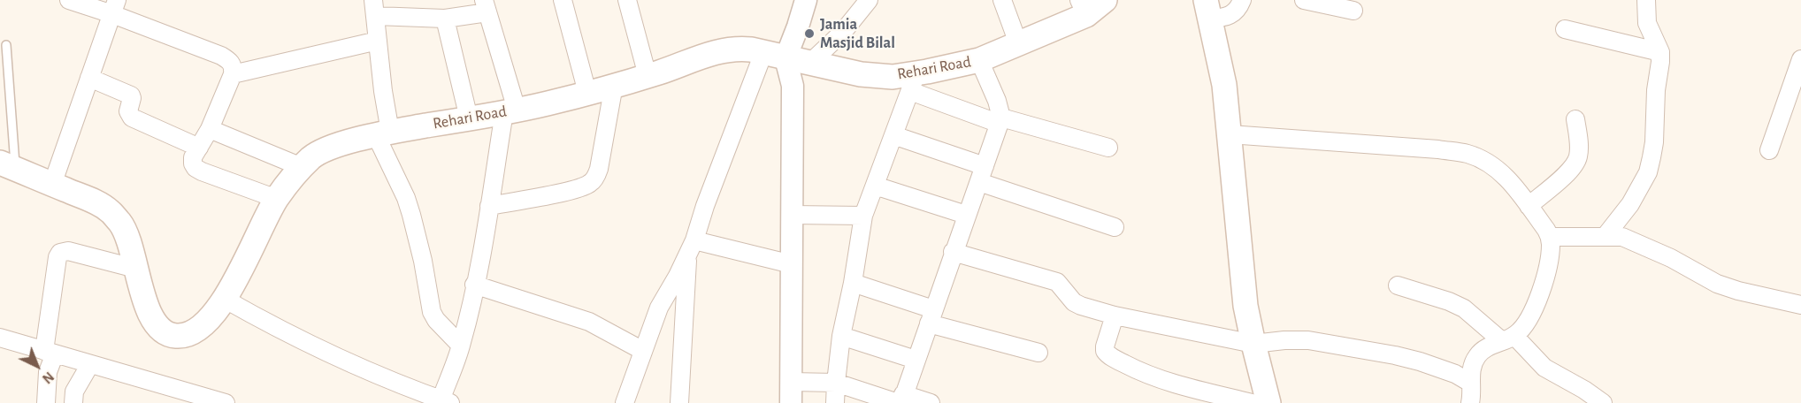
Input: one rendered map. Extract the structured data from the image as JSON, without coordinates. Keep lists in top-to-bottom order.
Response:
{
  "streets": {
    "main road": ["Rehari Road"]
  },
  "places": ["Jamia Masjid Bilal"],
  "north": "bottom right"
}
